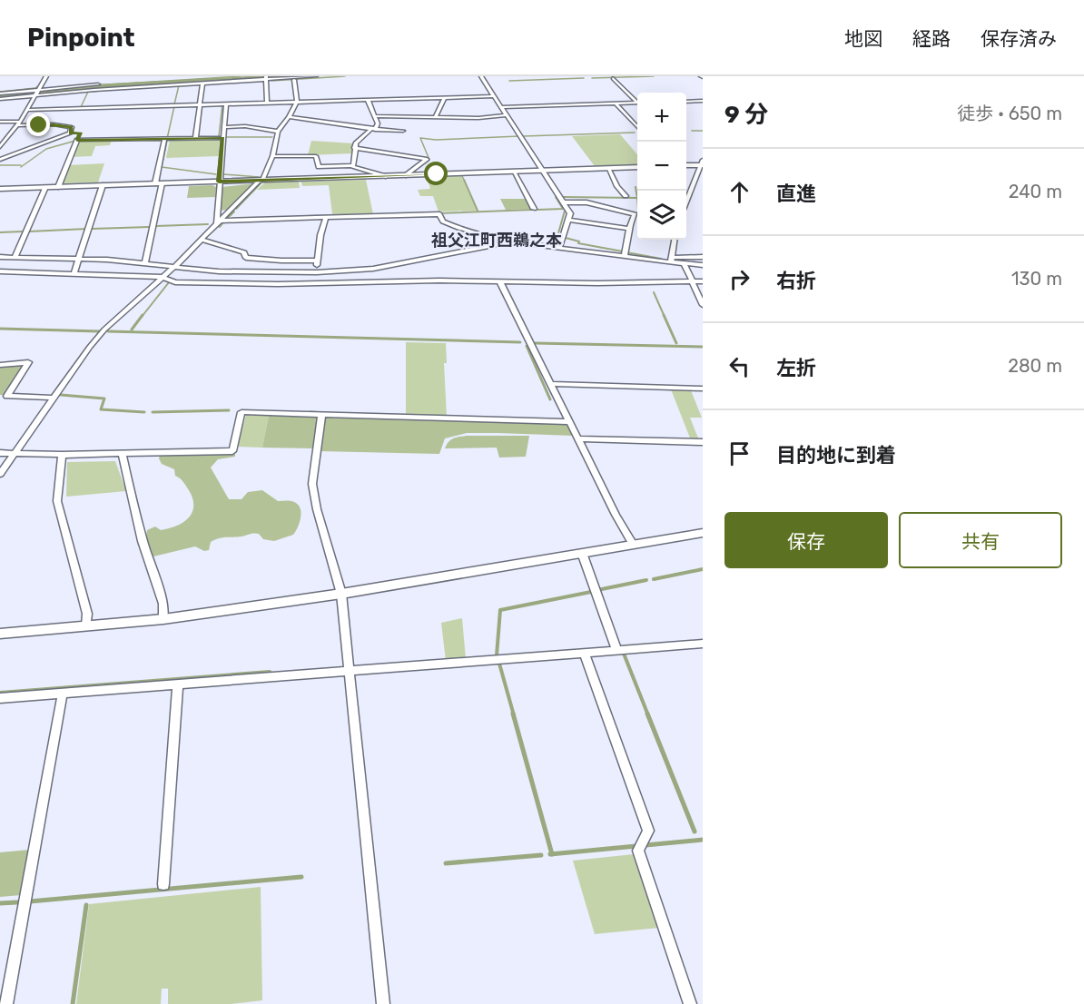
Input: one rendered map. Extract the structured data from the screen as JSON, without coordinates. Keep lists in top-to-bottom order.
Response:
{
  "districts": ["祖父江町西鵜之本"],
  "page": {
    "header": "Pinpoint",
    "nav": ["地図", "経路", "保存済み"],
    "heading": ["9 分", "徒歩 · 650 m"],
    "map_buttons": ["+", "−"],
    "list": [
      ["直進", "240 m"],
      ["右折", "130 m"],
      ["左折", "280 m"],
      "目的地に到着"
    ],
    "buttons": ["保存", "共有"]
  }
}
